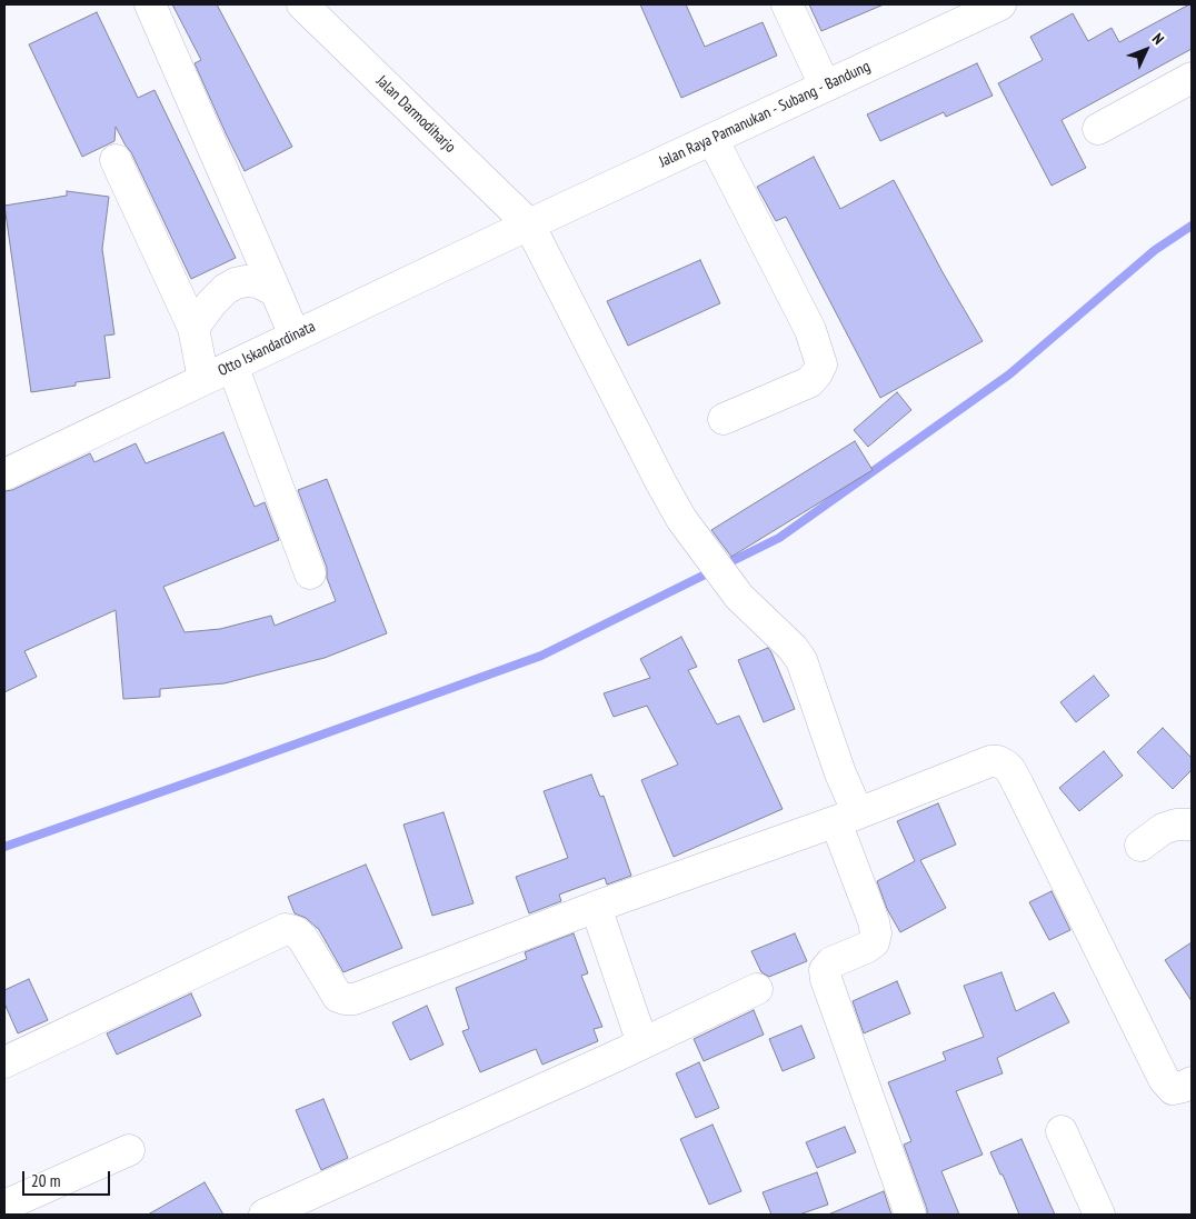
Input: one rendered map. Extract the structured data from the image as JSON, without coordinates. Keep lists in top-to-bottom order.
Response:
{
  "streets": {
    "street": ["Jalan Darmodiharjo", "Jalan Raya Pamanukan - Subang - Bandung", "Otto Iskandardinata"]
  },
  "crossings": [
    ["Jalan Darmodiharjo", "Jalan Raya Pamanukan - Subang - Bandung"],
    ["Jalan Darmodiharjo", "Otto Iskandardinata"],
    ["Jalan Raya Pamanukan - Subang - Bandung", "Otto Iskandardinata"]
  ],
  "scale_bar": "20 m",
  "north": "top right"
}
